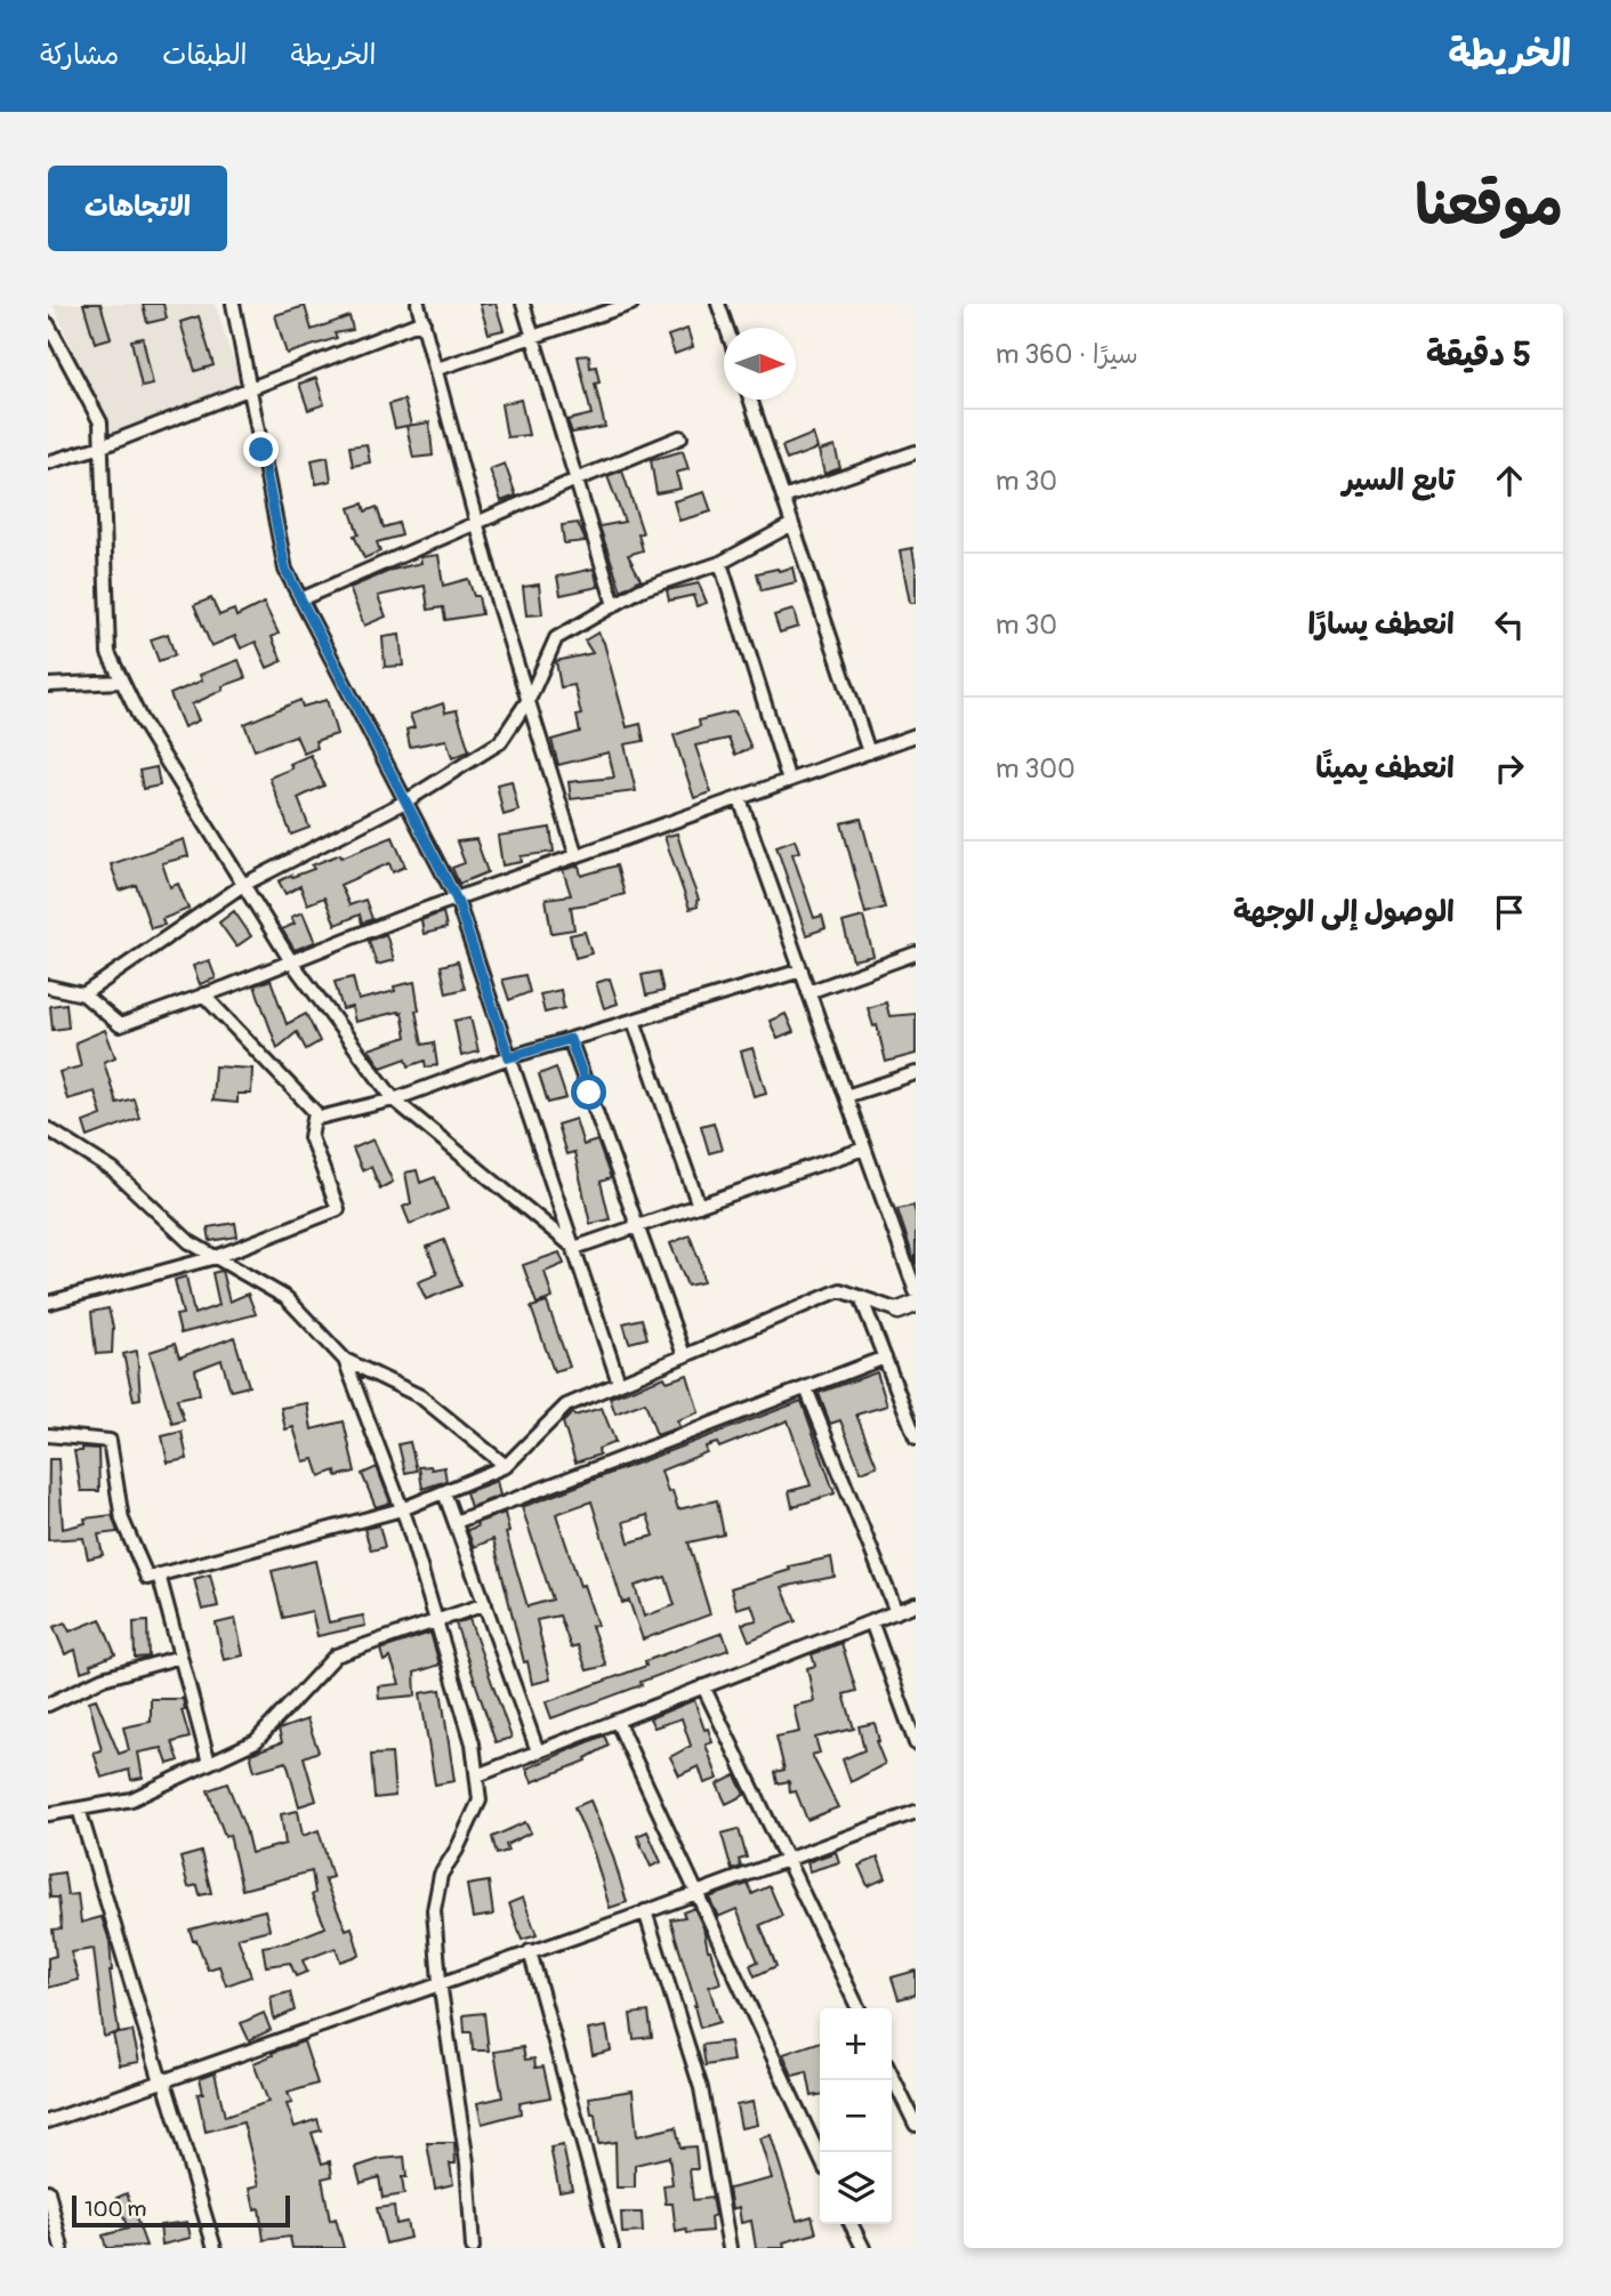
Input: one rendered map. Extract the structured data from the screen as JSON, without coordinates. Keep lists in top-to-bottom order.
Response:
{
  "scale_bar": "100 m",
  "north": "right",
  "page": {
    "header": "الخريطة",
    "nav": ["الخريطة", "الطبقات", "مشاركة"],
    "title": "موقعنا",
    "buttons": "الاتجاهات",
    "heading": ["5 دقيقة", "سيرًا · 360 m"],
    "list": [
      ["تابع السير", "30 m"],
      ["انعطف يسارًا", "30 m"],
      ["انعطف يمينًا", "300 m"],
      "الوصول إلى الوجهة"
    ],
    "map_buttons": ["+", "−"],
    "scale": "100 m"
  }
}
